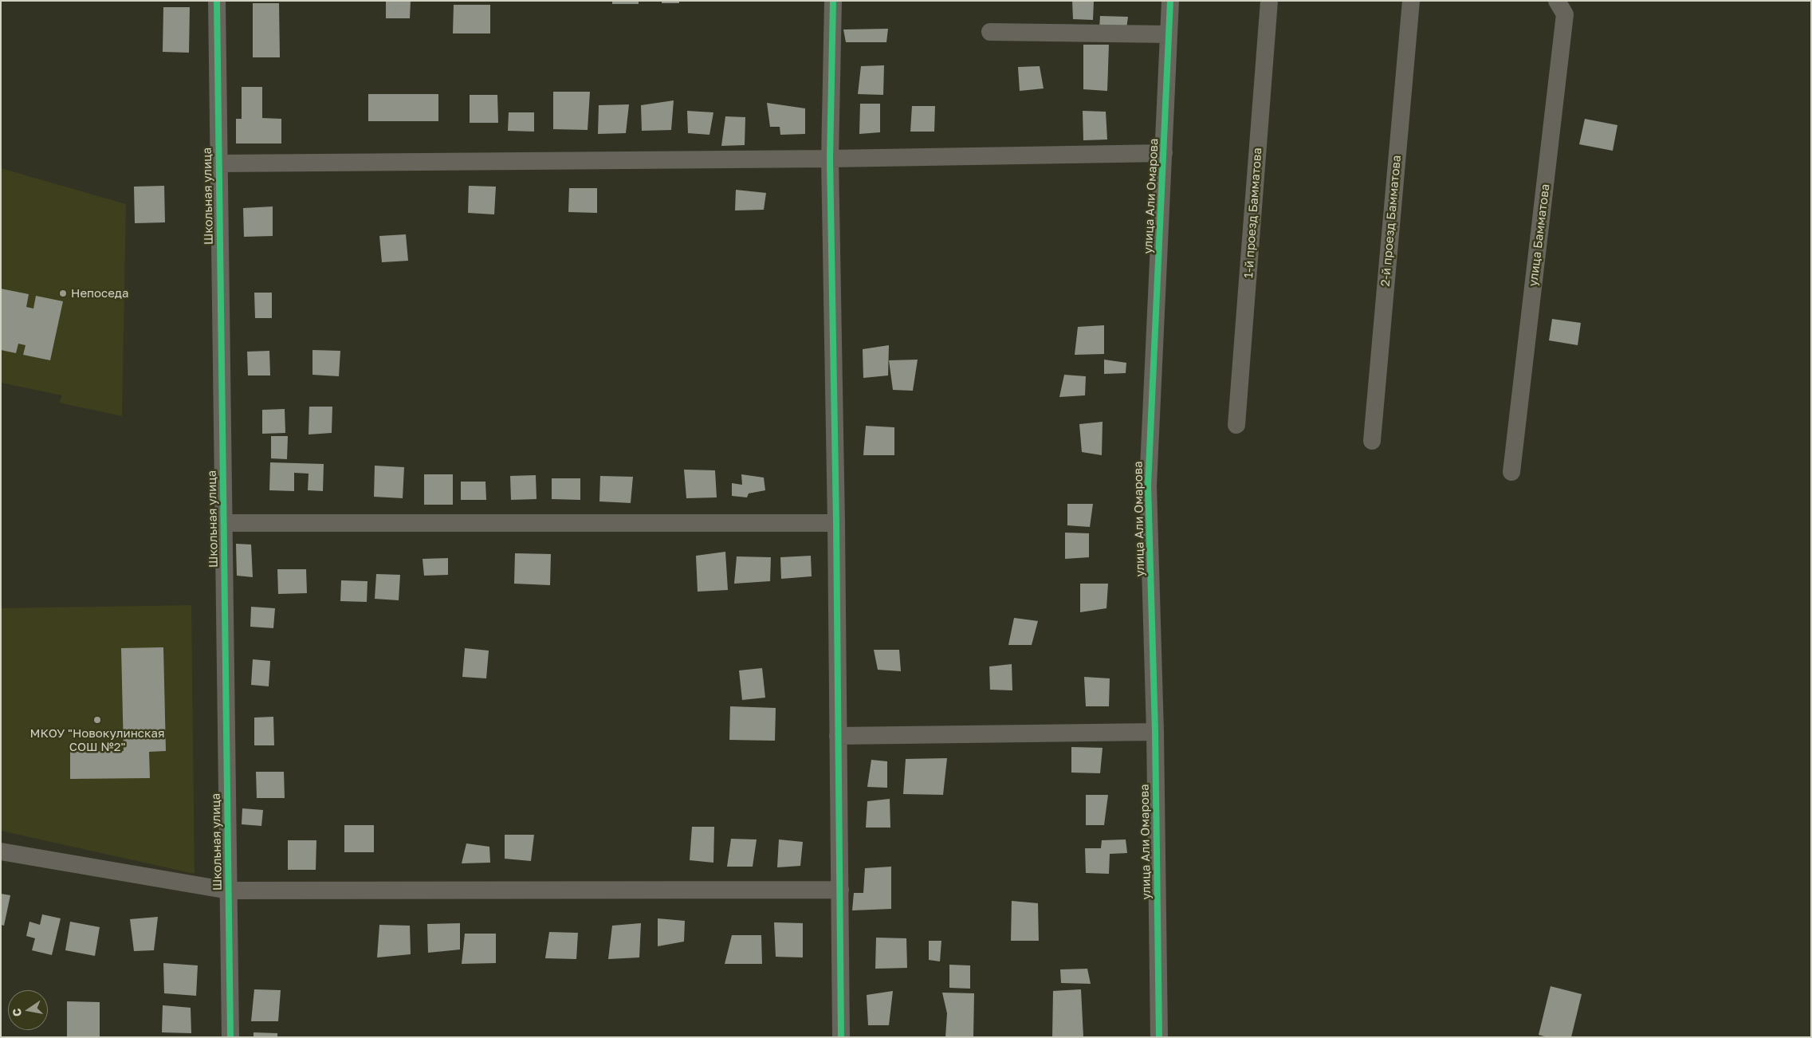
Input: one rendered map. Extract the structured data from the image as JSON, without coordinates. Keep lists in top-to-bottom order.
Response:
{
  "streets": {
    "street": [
      "Школьная улица",
      "улица Али Омарова",
      "1-й проезд Бамматова",
      "2-й проезд Бамматова",
      "улица Бамматова"
    ]
  },
  "places": ["Непоседа", "МКОУ \"Новокулинская СОШ №2\""],
  "north": "left"
}
